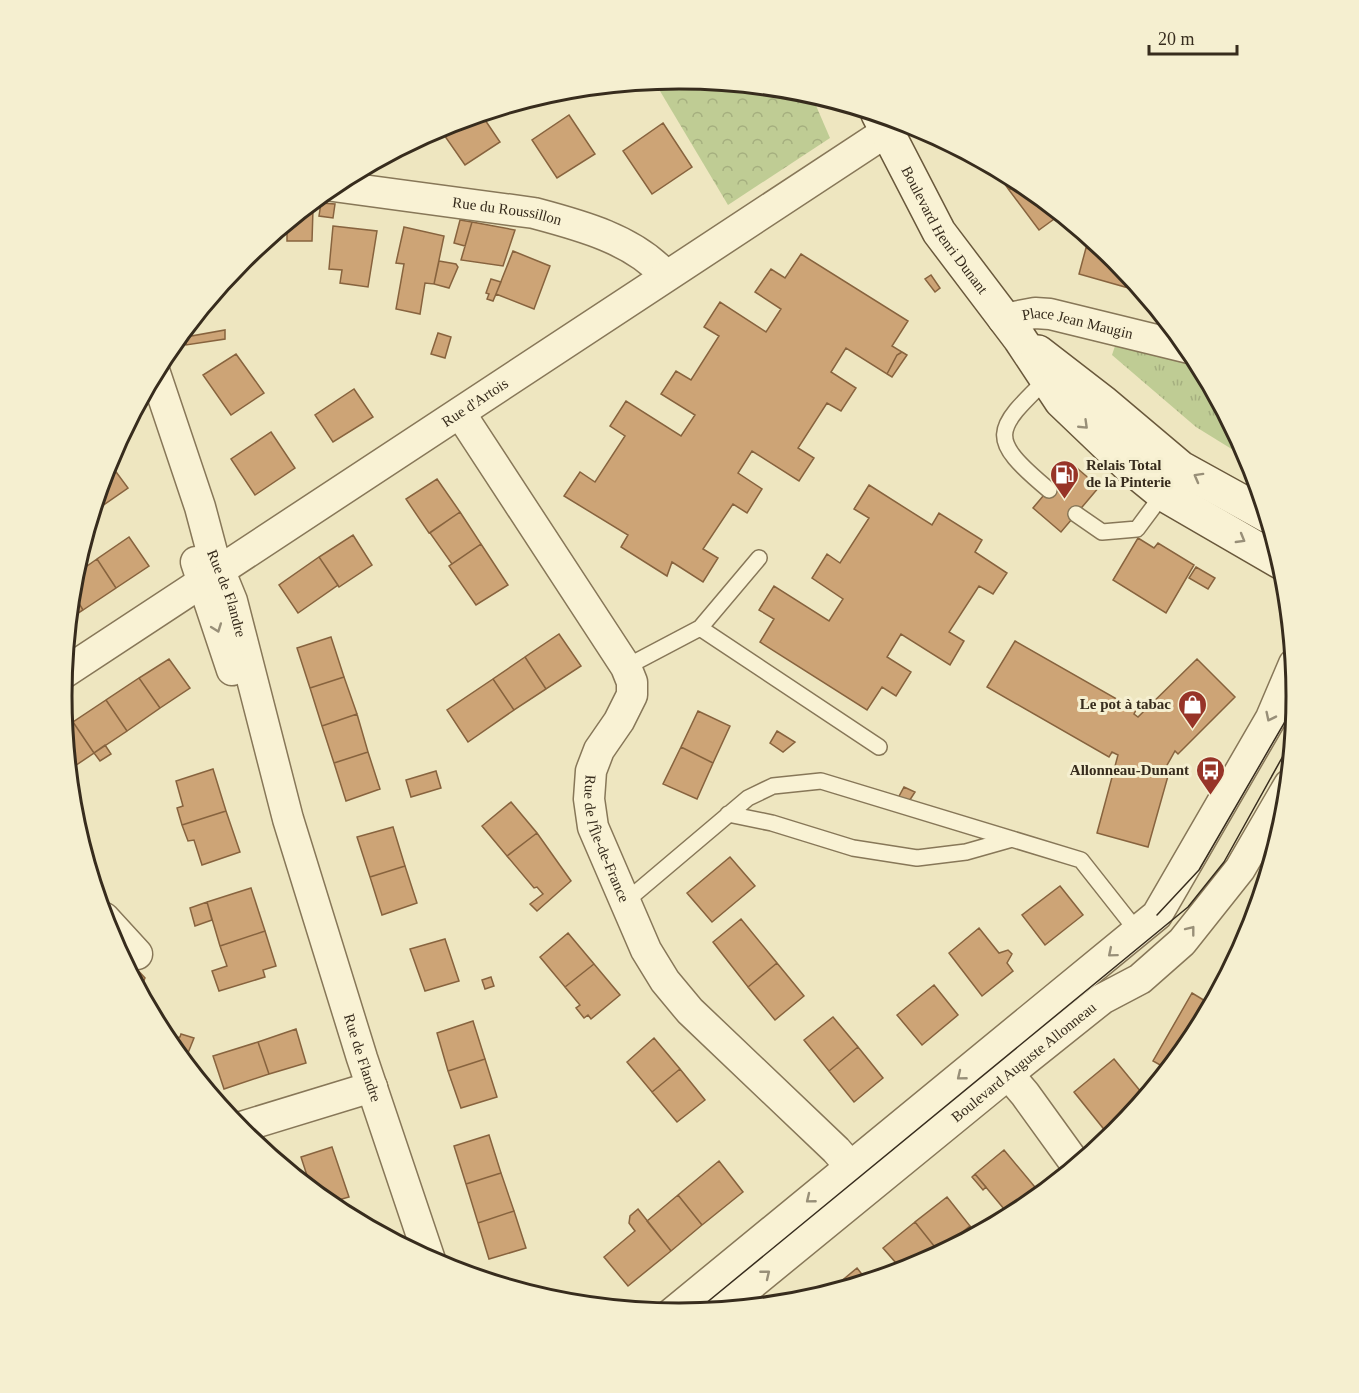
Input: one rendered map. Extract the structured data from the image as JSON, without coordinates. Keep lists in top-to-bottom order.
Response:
{
  "streets": {
    "street": [
      "Rue du Roussillon",
      "Boulevard Henri Dunant",
      "Place Jean Maugin",
      "Rue d'Artois",
      "Rue de Flandre",
      "Rue de l'Île-de-France",
      "Boulevard Auguste Allonneau"
    ]
  },
  "crossings": [
    ["Rue du Roussillon", "Rue d'Artois"],
    ["Boulevard Henri Dunant", "Place Jean Maugin"],
    ["Boulevard Henri Dunant", "Rue d'Artois"],
    ["Rue d'Artois", "Rue de Flandre"],
    ["Rue d'Artois", "Rue de l'Île-de-France"]
  ],
  "places": {
    "fuel station": ["Relais Total de la Pinterie"],
    "shop": ["Le pot à tabac"],
    "bus stop": ["Allonneau-Dunant"]
  },
  "scale_bar": "20 m"
}
